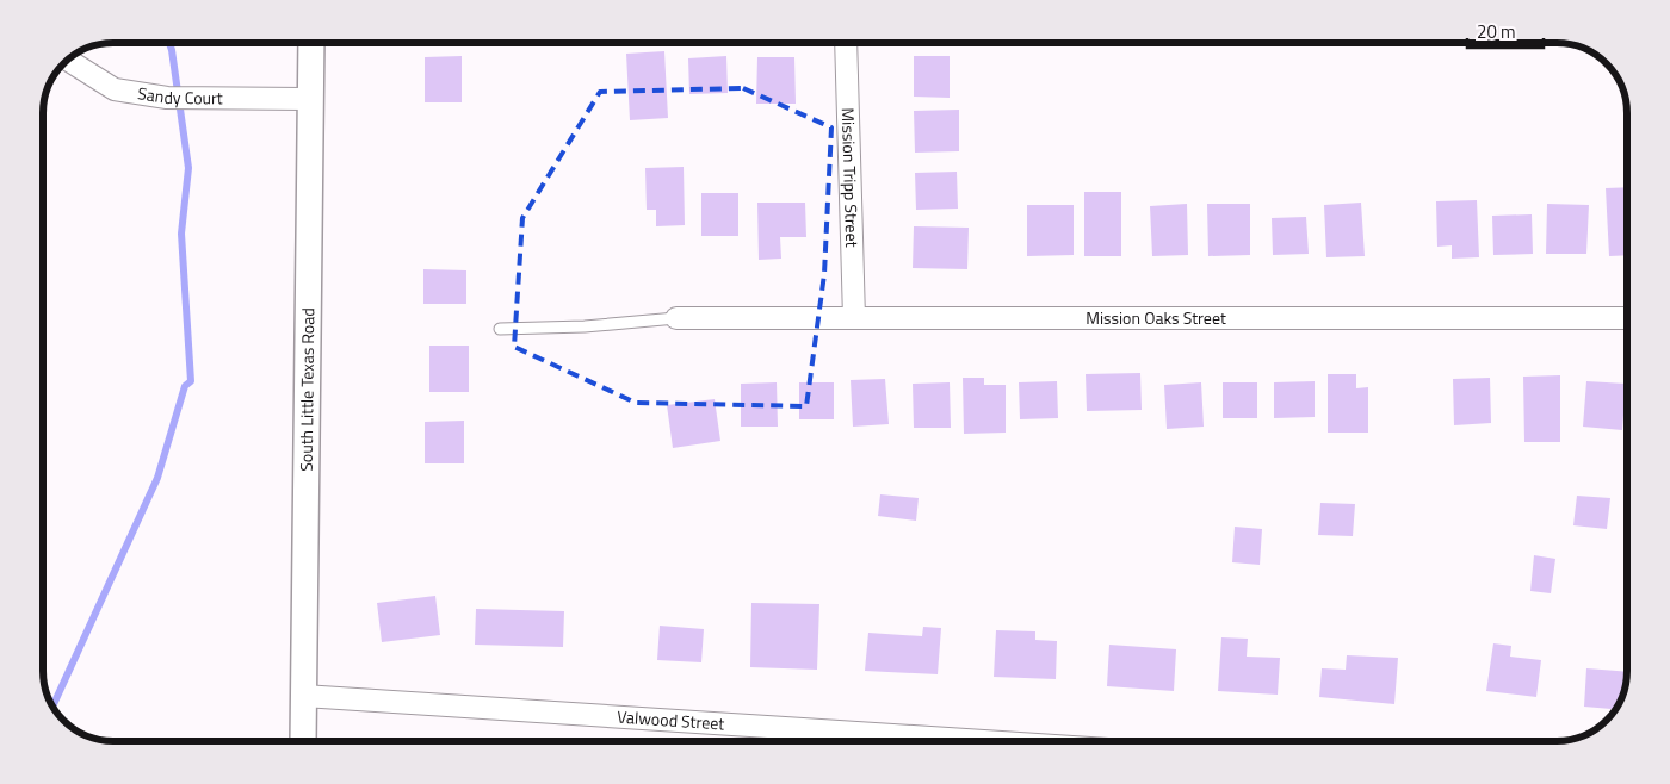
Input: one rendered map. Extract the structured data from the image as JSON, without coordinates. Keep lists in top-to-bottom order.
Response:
{
  "streets": {
    "street": [
      "Sandy Court",
      "Mission Tripp Street",
      "Mission Oaks Street",
      "South Little Texas Road",
      "Valwood Street"
    ]
  },
  "crossings": [
    ["Sandy Court", "South Little Texas Road"],
    ["Mission Tripp Street", "Mission Oaks Street"],
    ["South Little Texas Road", "Valwood Street"]
  ],
  "scale_bar": "20 m"
}
